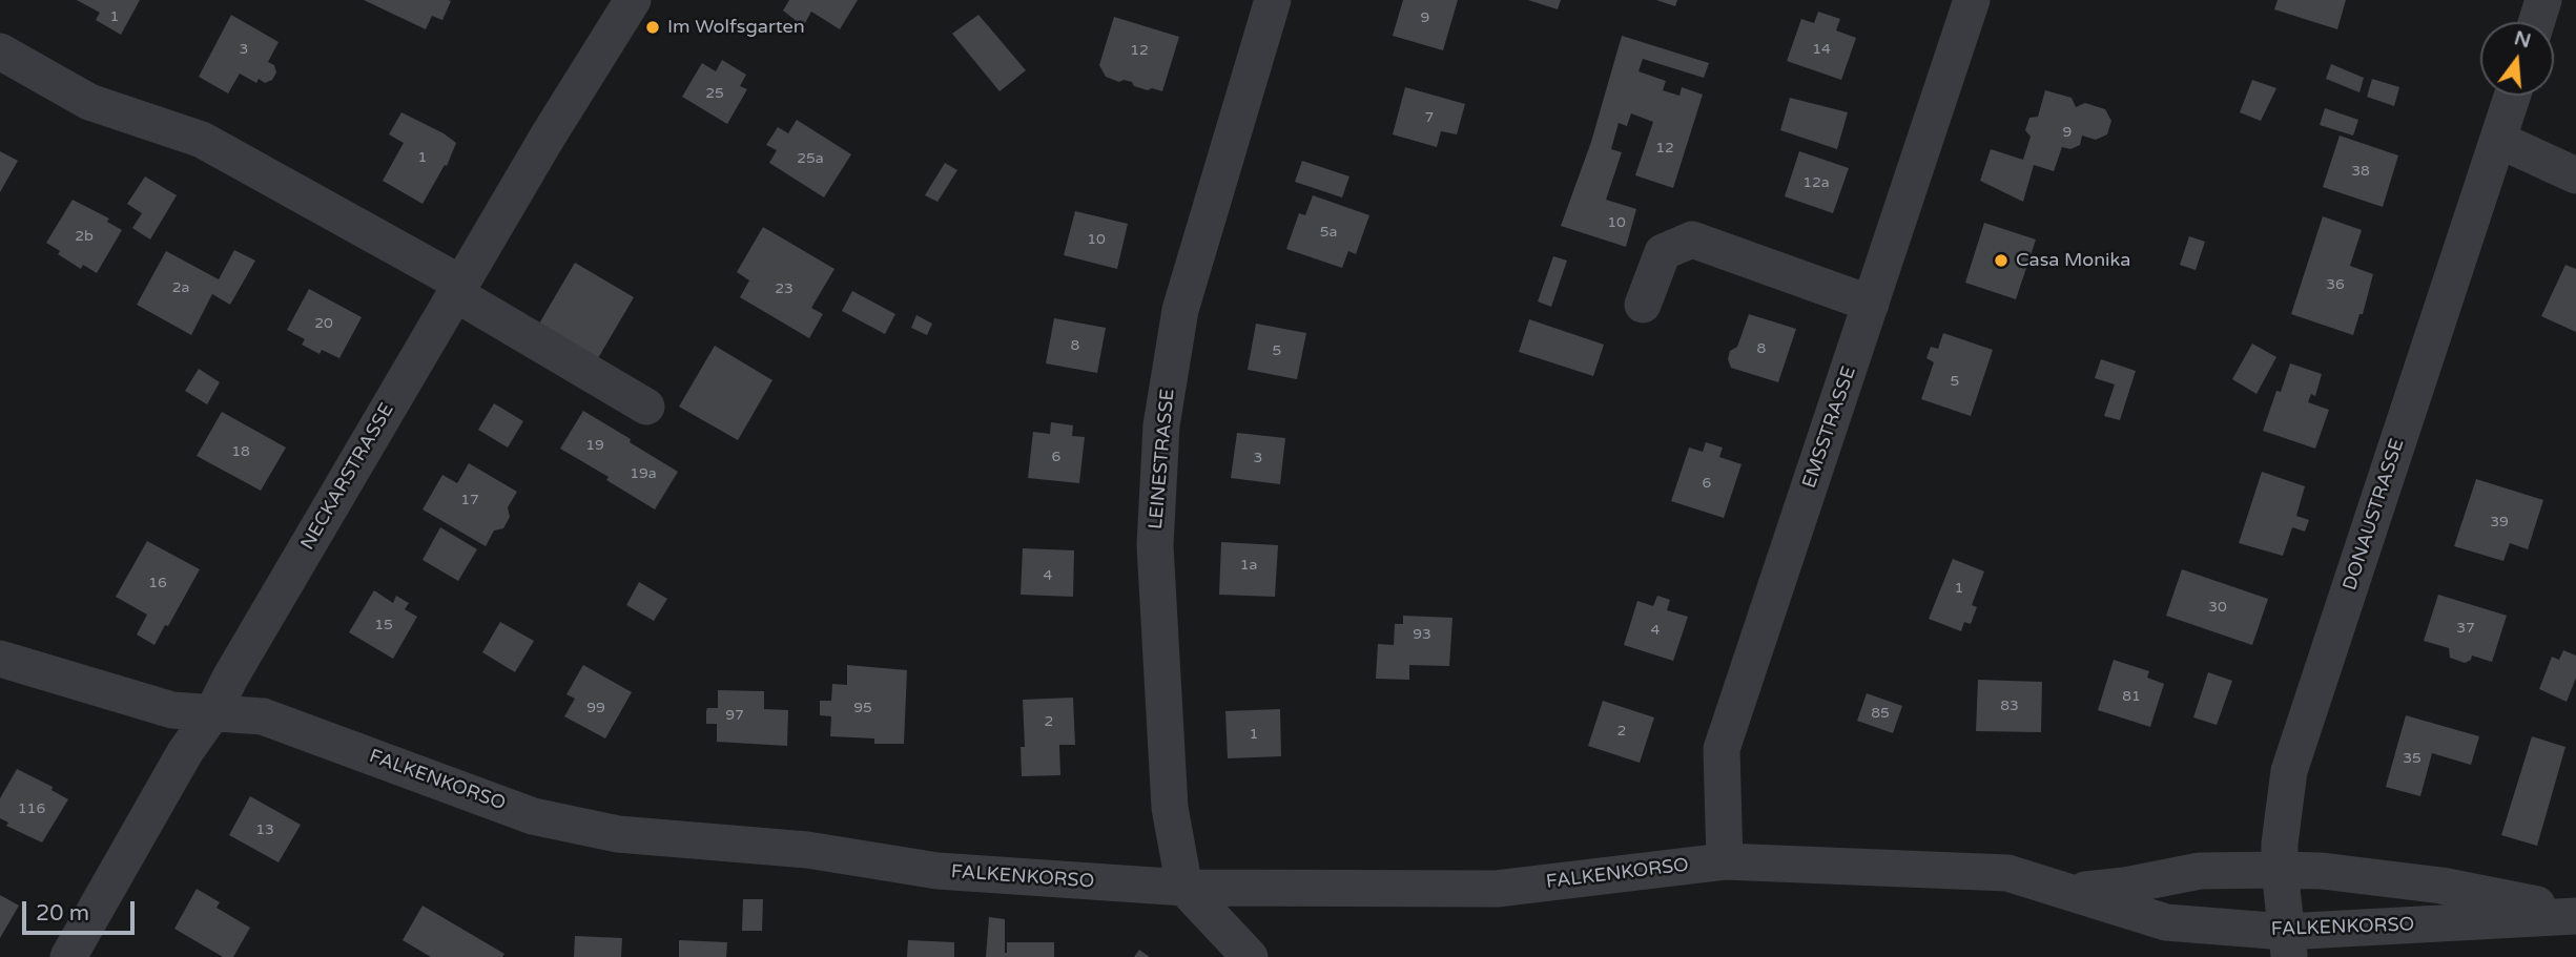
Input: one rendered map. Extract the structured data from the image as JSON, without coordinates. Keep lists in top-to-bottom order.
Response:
{
  "streets": {
    "street": [
      "EMSSTRASSE",
      "LEINESTRASSE",
      "NECKARSTRASSE",
      "DONAUSTRASSE",
      "FALKENKORSO"
    ]
  },
  "crossings": [
    ["EMSSTRASSE", "FALKENKORSO"],
    ["LEINESTRASSE", "FALKENKORSO"],
    ["NECKARSTRASSE", "FALKENKORSO"],
    ["DONAUSTRASSE", "FALKENKORSO"]
  ],
  "places": ["Im Wolfsgarten", "Casa Monika"],
  "house_numbers": [
    "1",
    "9",
    "3",
    "14",
    "12",
    "25",
    "7",
    "9",
    "12",
    "1",
    "25a",
    "38",
    "12a",
    "10",
    "5a",
    "2b",
    "10",
    "36",
    "2a",
    "23",
    "20",
    "8",
    "8",
    "5",
    "5",
    "19",
    "18",
    "6",
    "3",
    "19a",
    "6",
    "17",
    "39",
    "1a",
    "4",
    "16",
    "1",
    "30",
    "15",
    "37",
    "4",
    "93",
    "81",
    "83",
    "99",
    "95",
    "85",
    "97",
    "2",
    "2",
    "1",
    "35",
    "116",
    "13"
  ],
  "scale_bar": "20 m",
  "north": "top"
}
